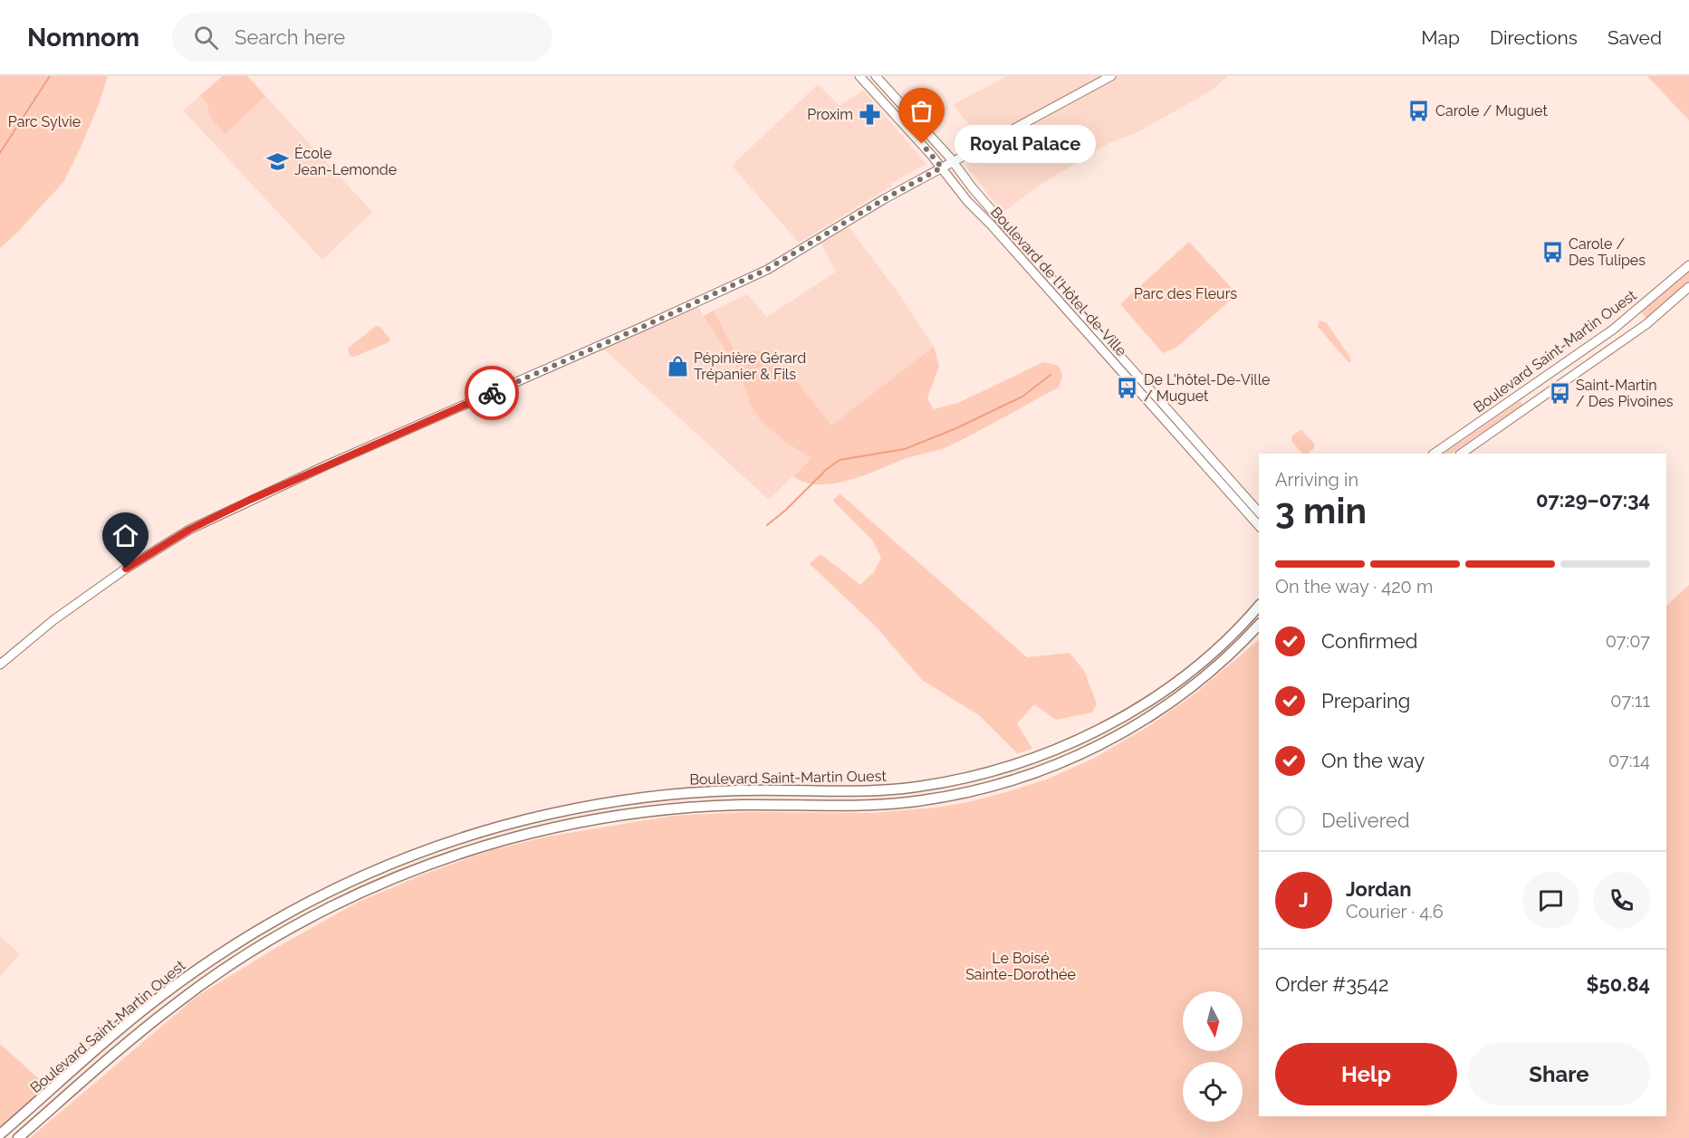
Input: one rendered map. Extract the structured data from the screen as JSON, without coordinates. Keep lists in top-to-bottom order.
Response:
{
  "streets": {
    "main road": ["Boulevard Saint-Martin Ouest"],
    "street": ["Boulevard de l'Hôtel-de-Ville"]
  },
  "parks": ["Parc Sylvie", "Parc des Fleurs", "Le Boisé Sainte-Dorothée"],
  "places": {
    "bus stop": [
      "Carole / Muguet",
      "Carole / Des Tulipes",
      "De L'hôtel-De-Ville / Muguet",
      "Saint-Martin / Des Pivoines"
    ],
    "pharmacy": ["Proxim"],
    "other": ["Royal Palace"],
    "school or university": ["École Jean-Lemonde"],
    "shop": ["Pépinière Gérard Trépanier & Fils"]
  },
  "north": "bottom",
  "page": {
    "header": "Nomnom",
    "search": "Search here",
    "nav": ["Map", "Directions", "Saved"],
    "bubble": "Royal Palace",
    "heading": ["3 min", "Arriving in", "07:29–07:34"],
    "panel": [
      "Jordan",
      "Courier · 4.6",
      "Order #3542",
      "$50.84"
    ],
    "bar": "On the way · 420 m",
    "list": [
      ["Confirmed", "07:07"],
      ["Preparing", "07:11"],
      ["On the way", "07:14"],
      "Delivered"
    ],
    "round": "J",
    "buttons": ["Help", "Share"]
  }
}
